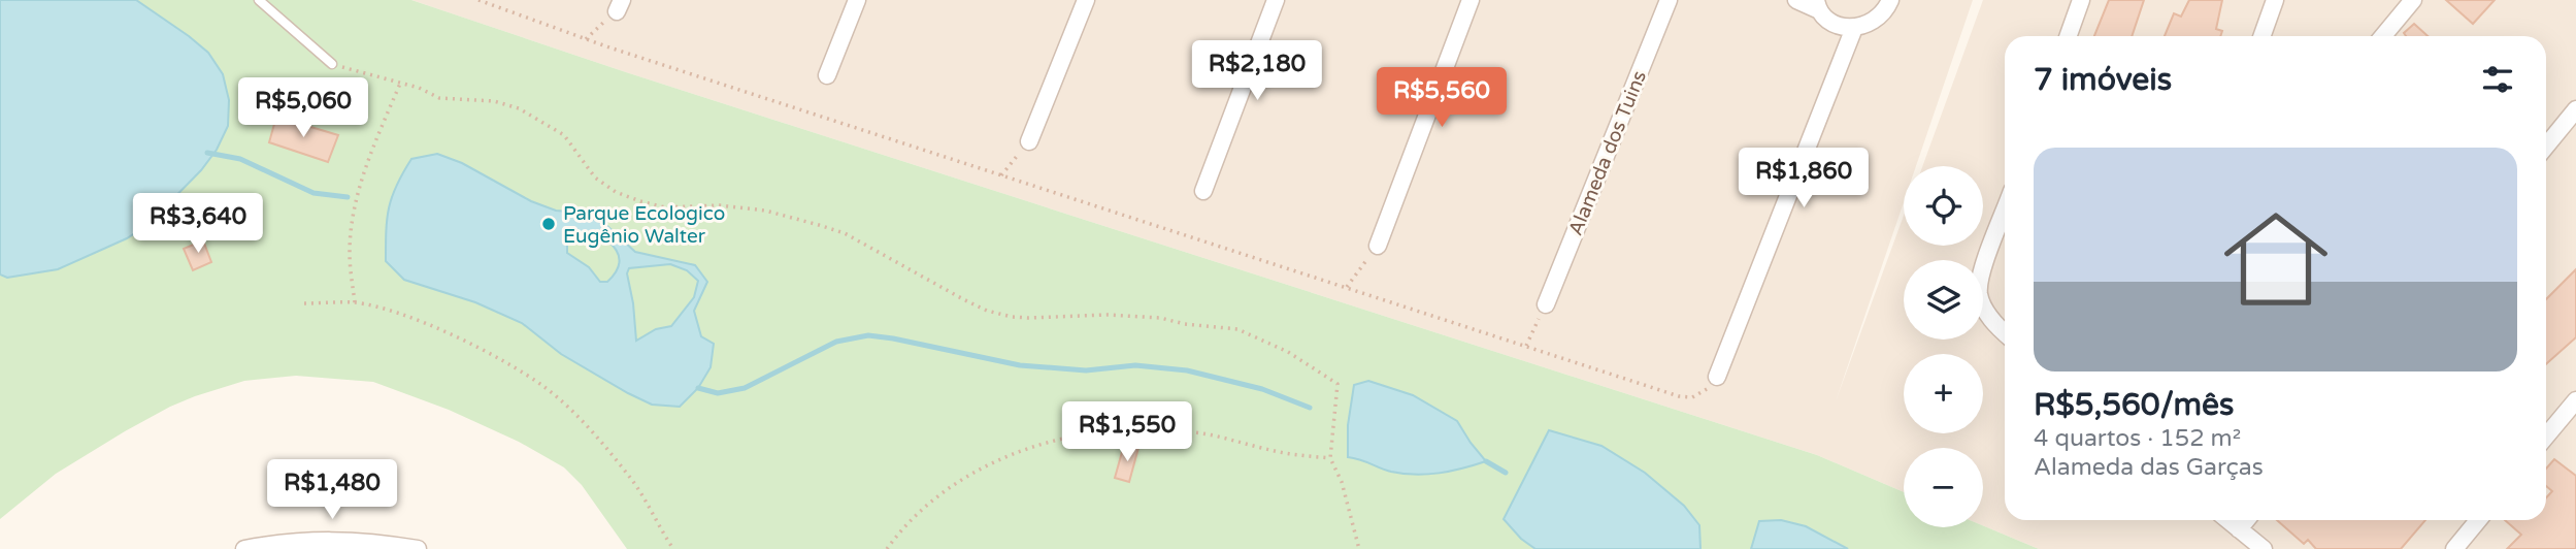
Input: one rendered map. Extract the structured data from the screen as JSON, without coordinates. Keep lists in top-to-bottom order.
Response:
{
  "streets": {
    "street": ["Alameda dos Tuins"]
  },
  "places": ["Parque Ecologico Eugênio Walter"],
  "page": {
    "heading": "7 imóveis",
    "price": [
      "R$2,180",
      "R$5,560",
      "R$5,060",
      "R$1,860",
      "R$3,640",
      "R$1,550",
      "R$1,480"
    ],
    "list": [
      {
        "name": "R$5,560/mês",
        "note": "4 quartos · 152 m² · Alameda das Garças"
      }
    ],
    "map_buttons": ["+", "−"]
  }
}
